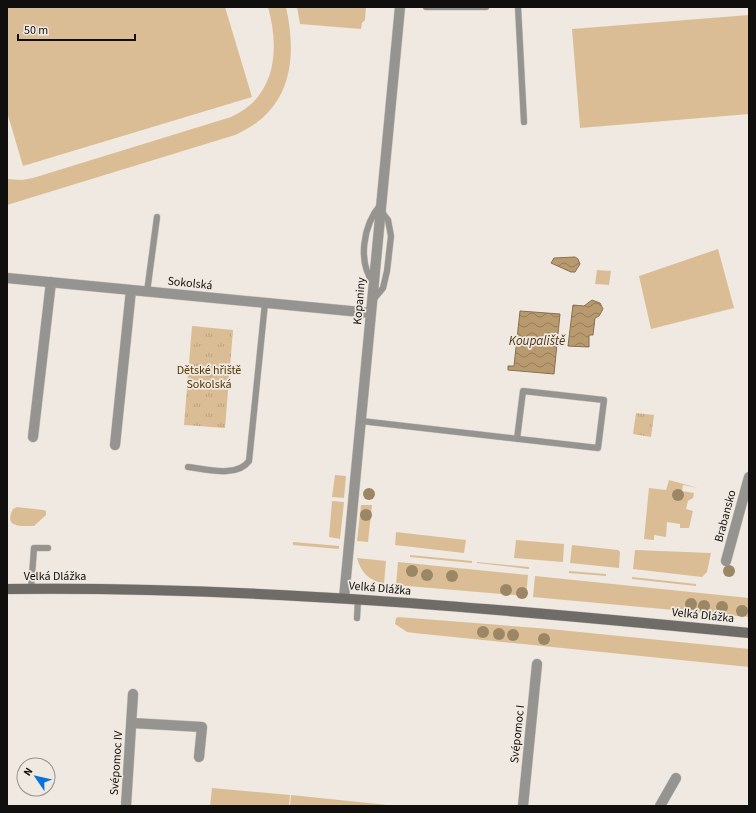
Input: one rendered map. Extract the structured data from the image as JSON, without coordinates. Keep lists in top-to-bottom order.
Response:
{
  "streets": {
    "street": [
      "Sokolská",
      "Kopaniny",
      "Brabansko",
      "Velká Dlážka",
      "Svépomoc I",
      "Svépomoc IV"
    ]
  },
  "crossings": [
    ["Sokolská", "Kopaniny"],
    ["Kopaniny", "Velká Dlážka"]
  ],
  "water": ["Koupaliště"],
  "parks": ["Dětské hřiště Sokolská"],
  "scale_bar": "50 m",
  "north": "top left"
}
